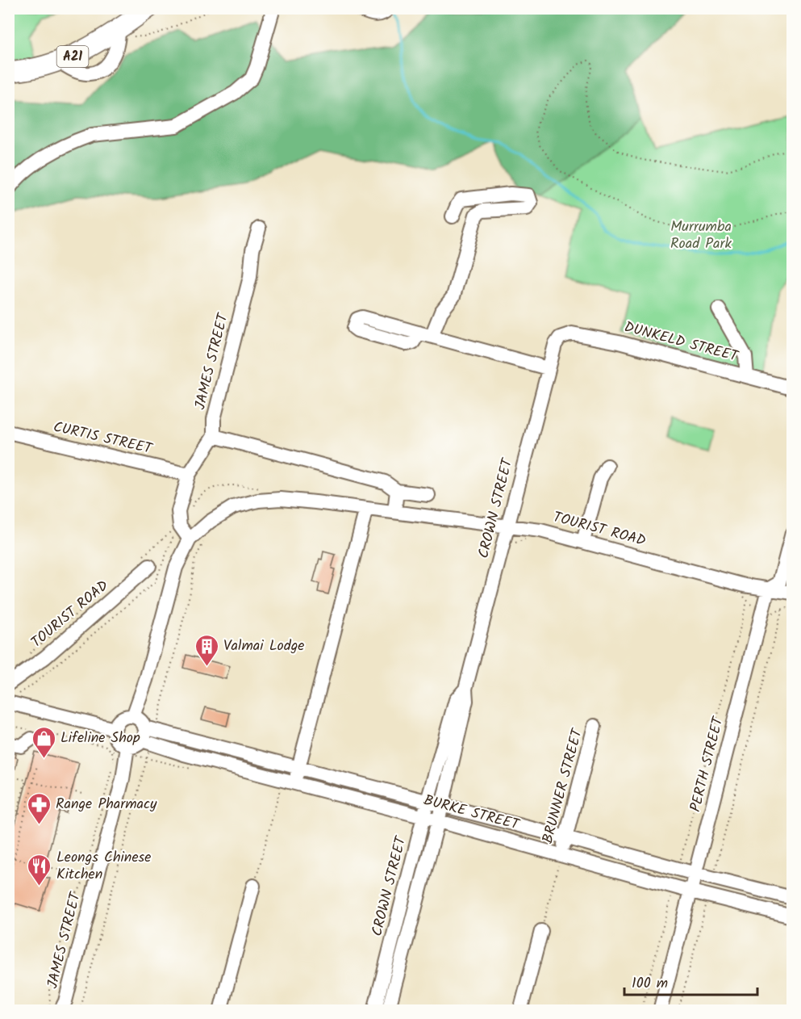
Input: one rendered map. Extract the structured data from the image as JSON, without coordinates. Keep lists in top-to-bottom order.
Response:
{
  "streets": {
    "highway": ["A21"],
    "street": [
      "DUNKELD STREET",
      "JAMES STREET",
      "CURTIS STREET",
      "CROWN STREET",
      "TOURIST ROAD",
      "PERTH STREET",
      "BRUNNER STREET",
      "BURKE STREET"
    ]
  },
  "crossings": [
    ["DUNKELD STREET", "CROWN STREET"],
    ["JAMES STREET", "CURTIS STREET"],
    ["JAMES STREET", "TOURIST ROAD"],
    ["JAMES STREET", "BURKE STREET"],
    ["CROWN STREET", "TOURIST ROAD"],
    ["CROWN STREET", "BURKE STREET"],
    ["TOURIST ROAD", "PERTH STREET"],
    ["PERTH STREET", "BURKE STREET"],
    ["BRUNNER STREET", "BURKE STREET"]
  ],
  "parks": ["Murrumba Road Park"],
  "places": {
    "building": ["Valmai Lodge"],
    "shop": ["Lifeline Shop"],
    "pharmacy": ["Range Pharmacy"],
    "restaurant": ["Leongs Chinese Kitchen"]
  },
  "scale_bar": "100 m"
}
